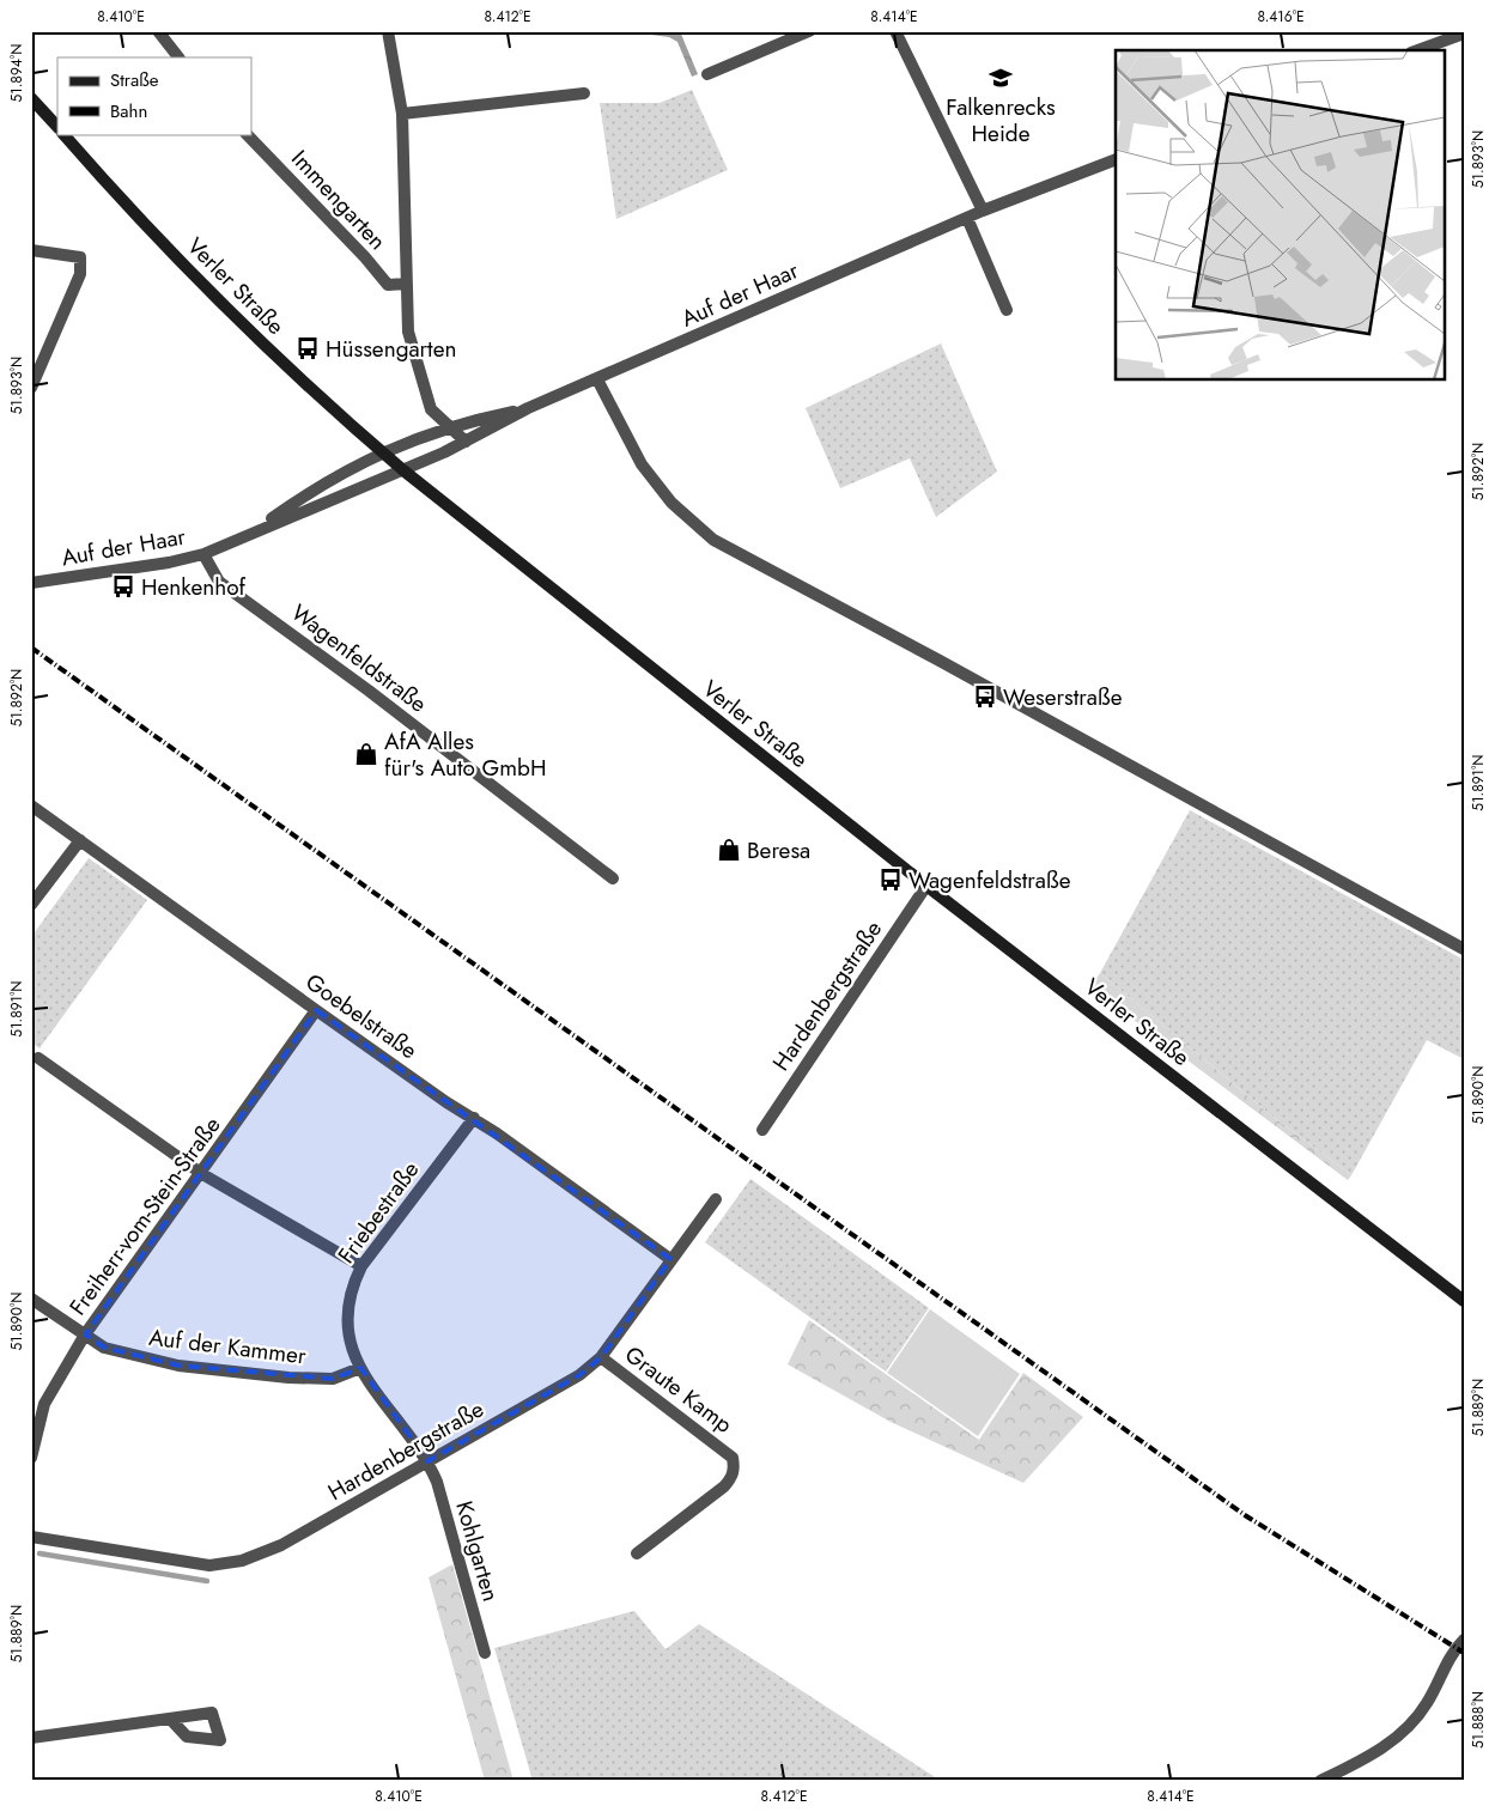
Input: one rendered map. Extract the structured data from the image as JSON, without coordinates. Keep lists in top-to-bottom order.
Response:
{
  "streets": {
    "main road": ["Verler Straße"],
    "street": [
      "Immengarten",
      "Auf der Haar",
      "Wagenfeldstraße",
      "Hardenbergstraße",
      "Goebelstraße",
      "Friebestraße",
      "Freiherr-vom-Stein-Straße",
      "Auf der Kammer",
      "Graute Kamp",
      "Kohlgarten"
    ]
  },
  "crossings": [
    ["Verler Straße", "Auf der Haar"],
    ["Verler Straße", "Hardenbergstraße"],
    ["Auf der Haar", "Wagenfeldstraße"],
    ["Hardenbergstraße", "Goebelstraße"],
    ["Hardenbergstraße", "Friebestraße"],
    ["Hardenbergstraße", "Graute Kamp"],
    ["Hardenbergstraße", "Kohlgarten"],
    ["Goebelstraße", "Friebestraße"],
    ["Goebelstraße", "Freiherr-vom-Stein-Straße"],
    ["Friebestraße", "Auf der Kammer"],
    ["Friebestraße", "Kohlgarten"],
    ["Freiherr-vom-Stein-Straße", "Auf der Kammer"]
  ],
  "places": {
    "school or university": ["Falkenrecks Heide"],
    "bus stop": [
      "Hüssengarten",
      "Henkenhof",
      "Weserstraße",
      "Wagenfeldstraße"
    ],
    "shop": ["AfA Alles für's Auto GmbH", "Beresa"]
  },
  "legend": ["Straße", "Bahn"],
  "coordinates": [
    "8.410°E",
    "8.412°E",
    "8.414°E",
    "8.416°E",
    "51.894°N",
    "51.893°N",
    "51.892°N",
    "51.891°N",
    "51.890°N",
    "51.889°N",
    "51.888°N"
  ]
}
